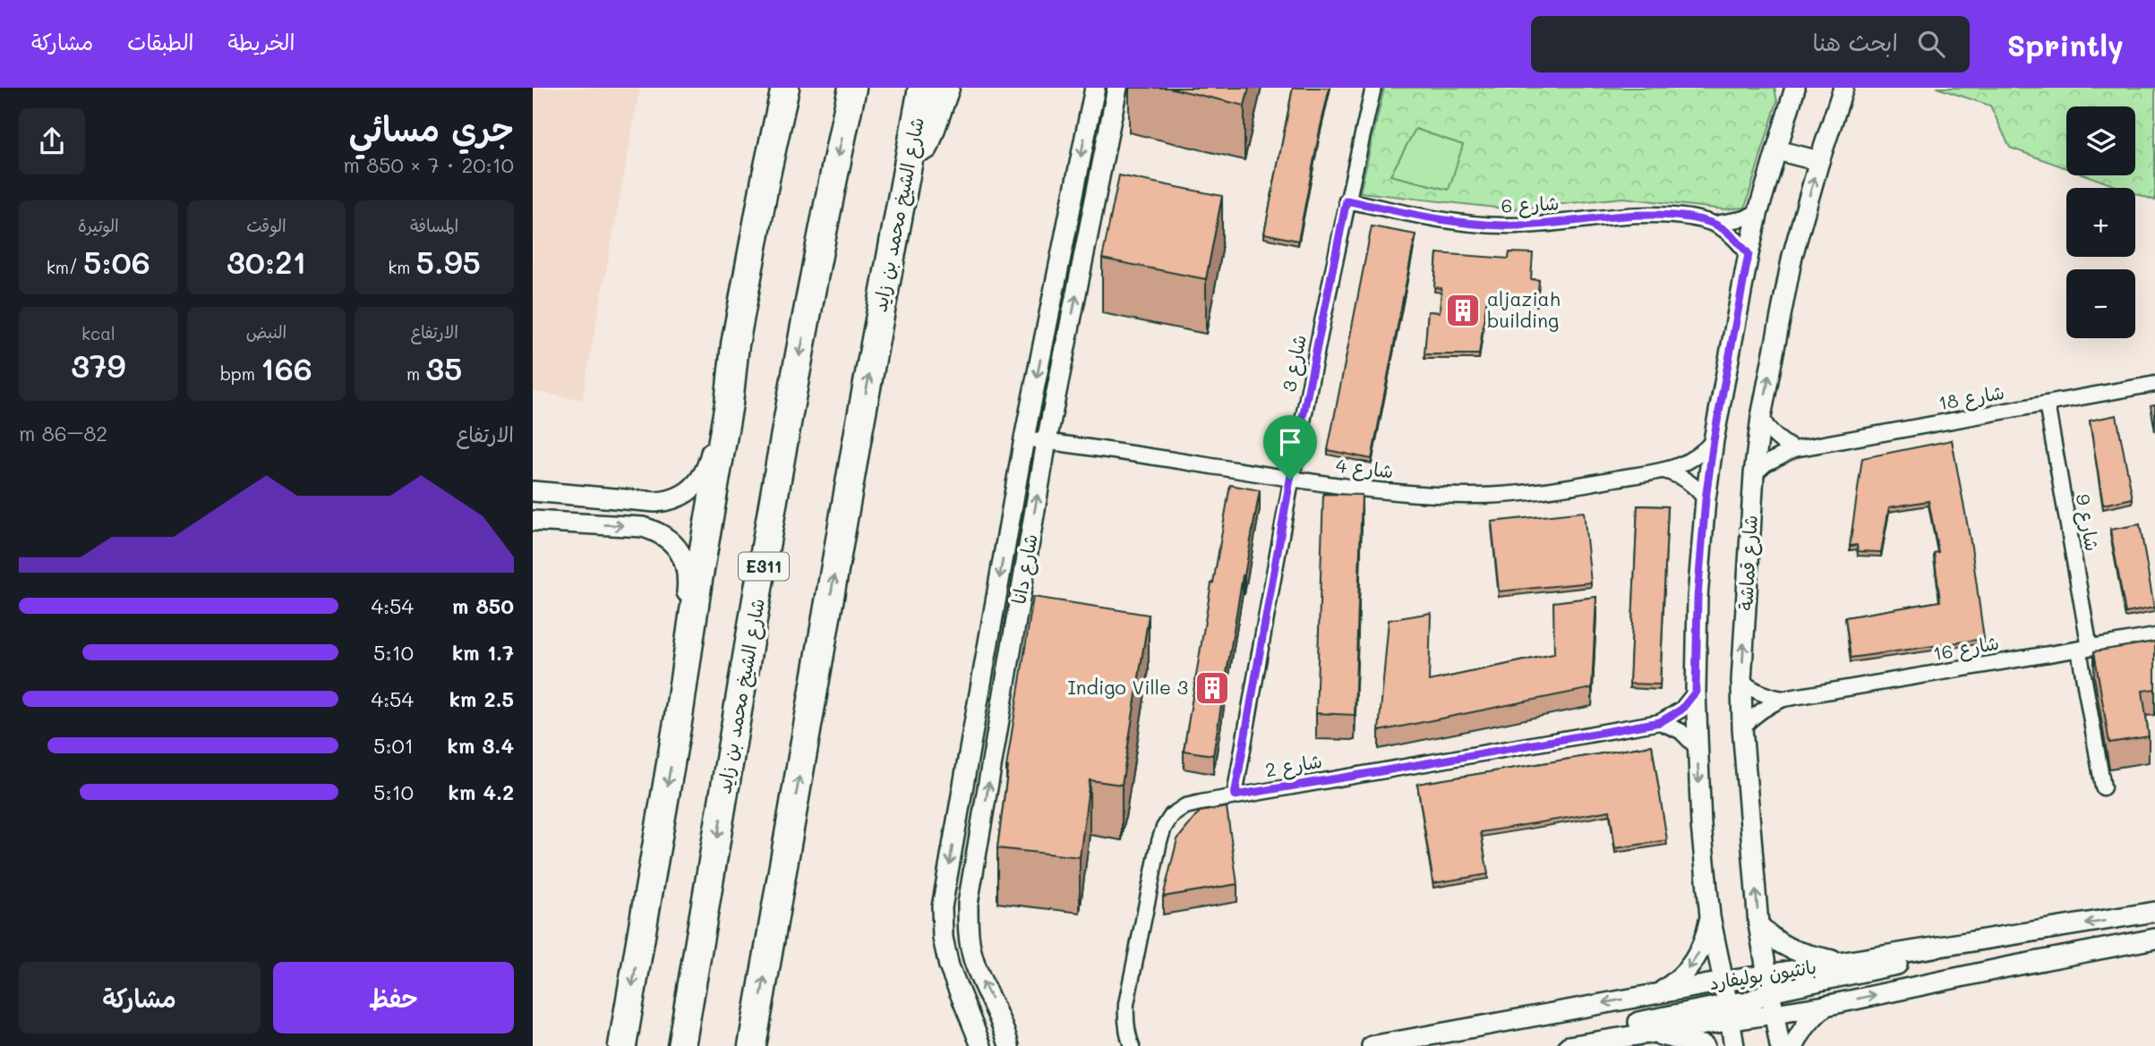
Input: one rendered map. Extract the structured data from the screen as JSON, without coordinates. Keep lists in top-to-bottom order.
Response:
{
  "streets": {
    "highway": ["شارع الشيخ محمد بن زايد", "E311"],
    "street": [
      "شارع 6",
      "شارع 3",
      "شارع 18",
      "شارع 4",
      "شارع 9",
      "شارع قماشة",
      "شارع دانا",
      "شارع 16",
      "شارع 2",
      "بانثيون بوليفارد"
    ]
  },
  "crossings": [
    ["شارع 6", "شارع 3"],
    ["شارع 3", "شارع 4"],
    ["شارع 3", "شارع 2"],
    ["شارع 18", "شارع 9"],
    ["شارع 18", "شارع قماشة"],
    ["شارع 4", "شارع دانا"],
    ["شارع 9", "شارع 16"],
    ["شارع قماشة", "شارع 16"],
    ["شارع قماشة", "بانثيون بوليفارد"]
  ],
  "places": {
    "building": ["aljaziah building", "Indigo Ville 3"]
  },
  "page": {
    "header": "Sprintly",
    "search": "ابحث هنا",
    "nav": ["الخريطة", "الطبقات", "مشاركة"],
    "heading": ["جري مسائي", "20:10 · 7 × 850 m"],
    "map_buttons": ["+", "−"],
    "stats": [
      ["المسافة", "5.95 km"],
      ["الوقت", "30:21"],
      ["الوتيرة", "5:06 /km"],
      ["الارتفاع", "35 m"],
      ["النبض", "166 bpm"],
      ["kcal", "379"]
    ],
    "chart": ["الارتفاع", "82–86 m"],
    "list": [
      {
        "name": "850 m",
        "note": "4:54"
      },
      {
        "name": "1.7 km",
        "note": "5:10"
      },
      {
        "name": "2.5 km",
        "note": "4:54"
      },
      {
        "name": "3.4 km",
        "note": "5:01"
      },
      {
        "name": "4.2 km",
        "note": "5:10"
      }
    ],
    "buttons": ["حفظ", "مشاركة"]
  }
}
